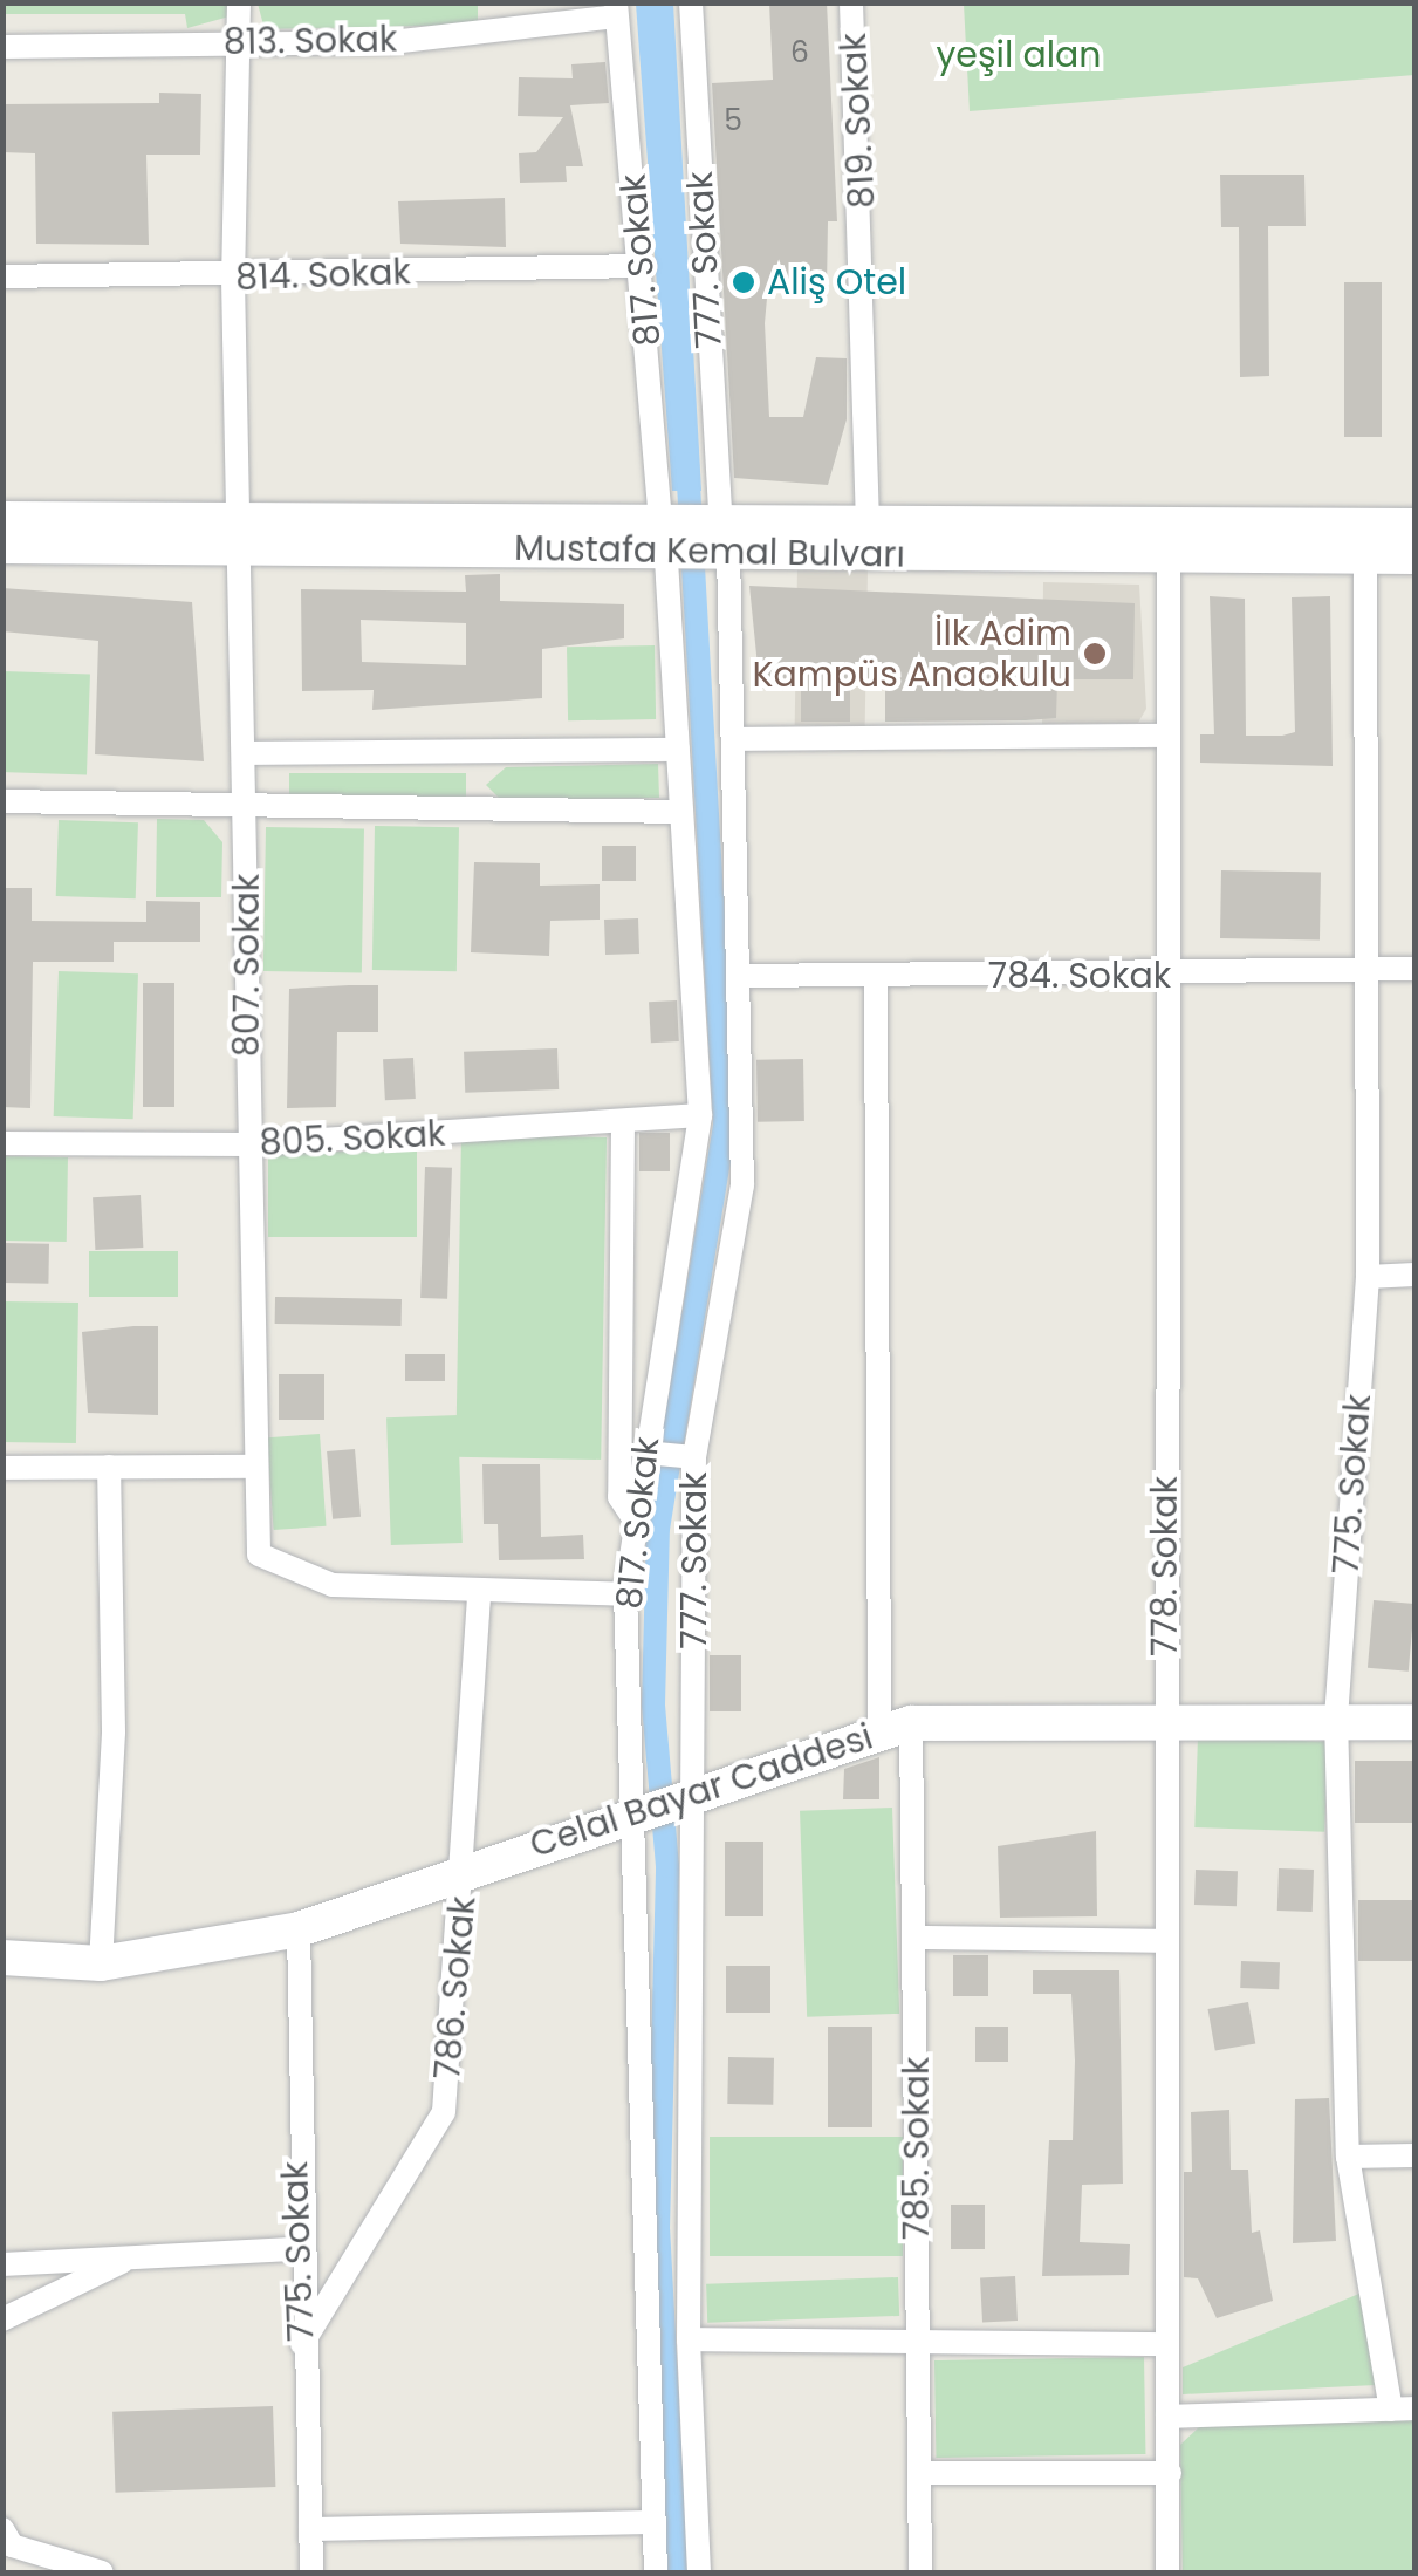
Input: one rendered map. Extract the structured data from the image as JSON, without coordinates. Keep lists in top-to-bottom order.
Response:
{
  "streets": {
    "main road": ["Mustafa Kemal Bulvarı", "Celal Bayar Caddesi"],
    "street": [
      "813. Sokak",
      "819. Sokak",
      "817. Sokak",
      "777. Sokak",
      "814. Sokak",
      "807. Sokak",
      "784. Sokak",
      "805. Sokak",
      "775. Sokak",
      "778. Sokak",
      "786. Sokak",
      "785. Sokak"
    ]
  },
  "crossings": [
    ["813. Sokak", "817. Sokak"],
    ["813. Sokak", "807. Sokak"],
    ["819. Sokak", "Mustafa Kemal Bulvarı"],
    ["817. Sokak", "814. Sokak"],
    ["817. Sokak", "Mustafa Kemal Bulvarı"],
    ["817. Sokak", "807. Sokak"],
    ["817. Sokak", "805. Sokak"],
    ["817. Sokak", "Celal Bayar Caddesi"],
    ["777. Sokak", "Mustafa Kemal Bulvarı"],
    ["777. Sokak", "784. Sokak"],
    ["777. Sokak", "Celal Bayar Caddesi"],
    ["814. Sokak", "807. Sokak"],
    ["Mustafa Kemal Bulvarı", "807. Sokak"],
    ["Mustafa Kemal Bulvarı", "775. Sokak"],
    ["Mustafa Kemal Bulvarı", "778. Sokak"],
    ["807. Sokak", "805. Sokak"],
    ["807. Sokak", "786. Sokak"],
    ["784. Sokak", "775. Sokak"],
    ["784. Sokak", "778. Sokak"],
    ["784. Sokak", "785. Sokak"],
    ["775. Sokak", "Celal Bayar Caddesi"],
    ["775. Sokak", "786. Sokak"],
    ["778. Sokak", "Celal Bayar Caddesi"],
    ["Celal Bayar Caddesi", "786. Sokak"],
    ["Celal Bayar Caddesi", "785. Sokak"]
  ],
  "parks": ["yeşil alan"],
  "places": ["Aliş Otel", "İlk Adim Kampüs Anaokulu"],
  "house_numbers": ["6", "5"]
}
